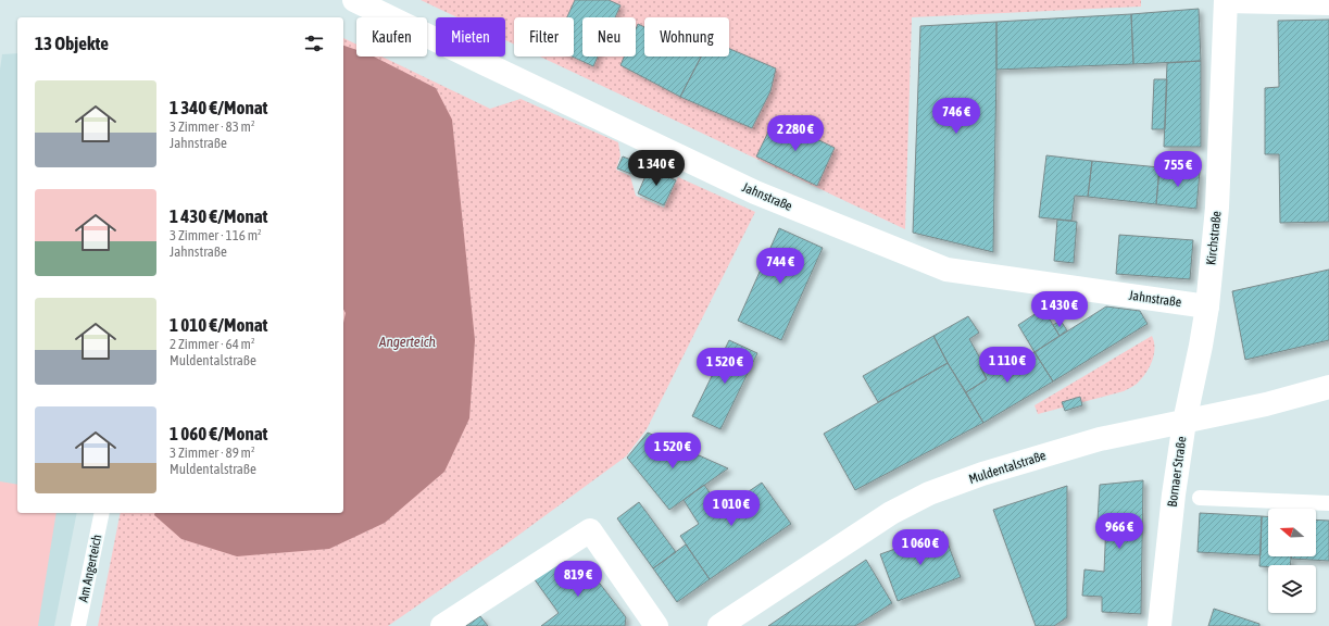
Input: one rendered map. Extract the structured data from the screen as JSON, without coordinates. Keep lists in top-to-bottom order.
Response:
{
  "streets": {
    "main road": [
      "Jahnstraße",
      "Kirchstraße",
      "Muldentalstraße",
      "Bornaer Straße"
    ],
    "lane": ["Am Angerteich"]
  },
  "crossings": [
    ["Jahnstraße", "Kirchstraße"],
    ["Kirchstraße", "Muldentalstraße"],
    ["Kirchstraße", "Bornaer Straße"],
    ["Muldentalstraße", "Bornaer Straße"]
  ],
  "water": ["Angerteich"],
  "north": "left",
  "page": {
    "chip": [
      "Kaufen",
      "Mieten",
      "Filter",
      "Neu",
      "Wohnung"
    ],
    "heading": "13 Objekte",
    "list": [
      {
        "name": "1 340 €/Monat",
        "note": "3 Zimmer · 83 m² · Jahnstraße"
      },
      {
        "name": "1 430 €/Monat",
        "note": "3 Zimmer · 116 m² · Jahnstraße"
      },
      {
        "name": "1 010 €/Monat",
        "note": "2 Zimmer · 64 m² · Muldentalstraße"
      },
      {
        "name": "1 060 €/Monat",
        "note": "3 Zimmer · 89 m² · Muldentalstraße"
      }
    ],
    "price": [
      "746 €",
      "2 280 €",
      "1 340 €",
      "755 €",
      "744 €",
      "1 430 €",
      "1 110 €",
      "1 520 €",
      "1 520 €",
      "1 010 €",
      "966 €",
      "1 060 €",
      "819 €"
    ]
  }
}
